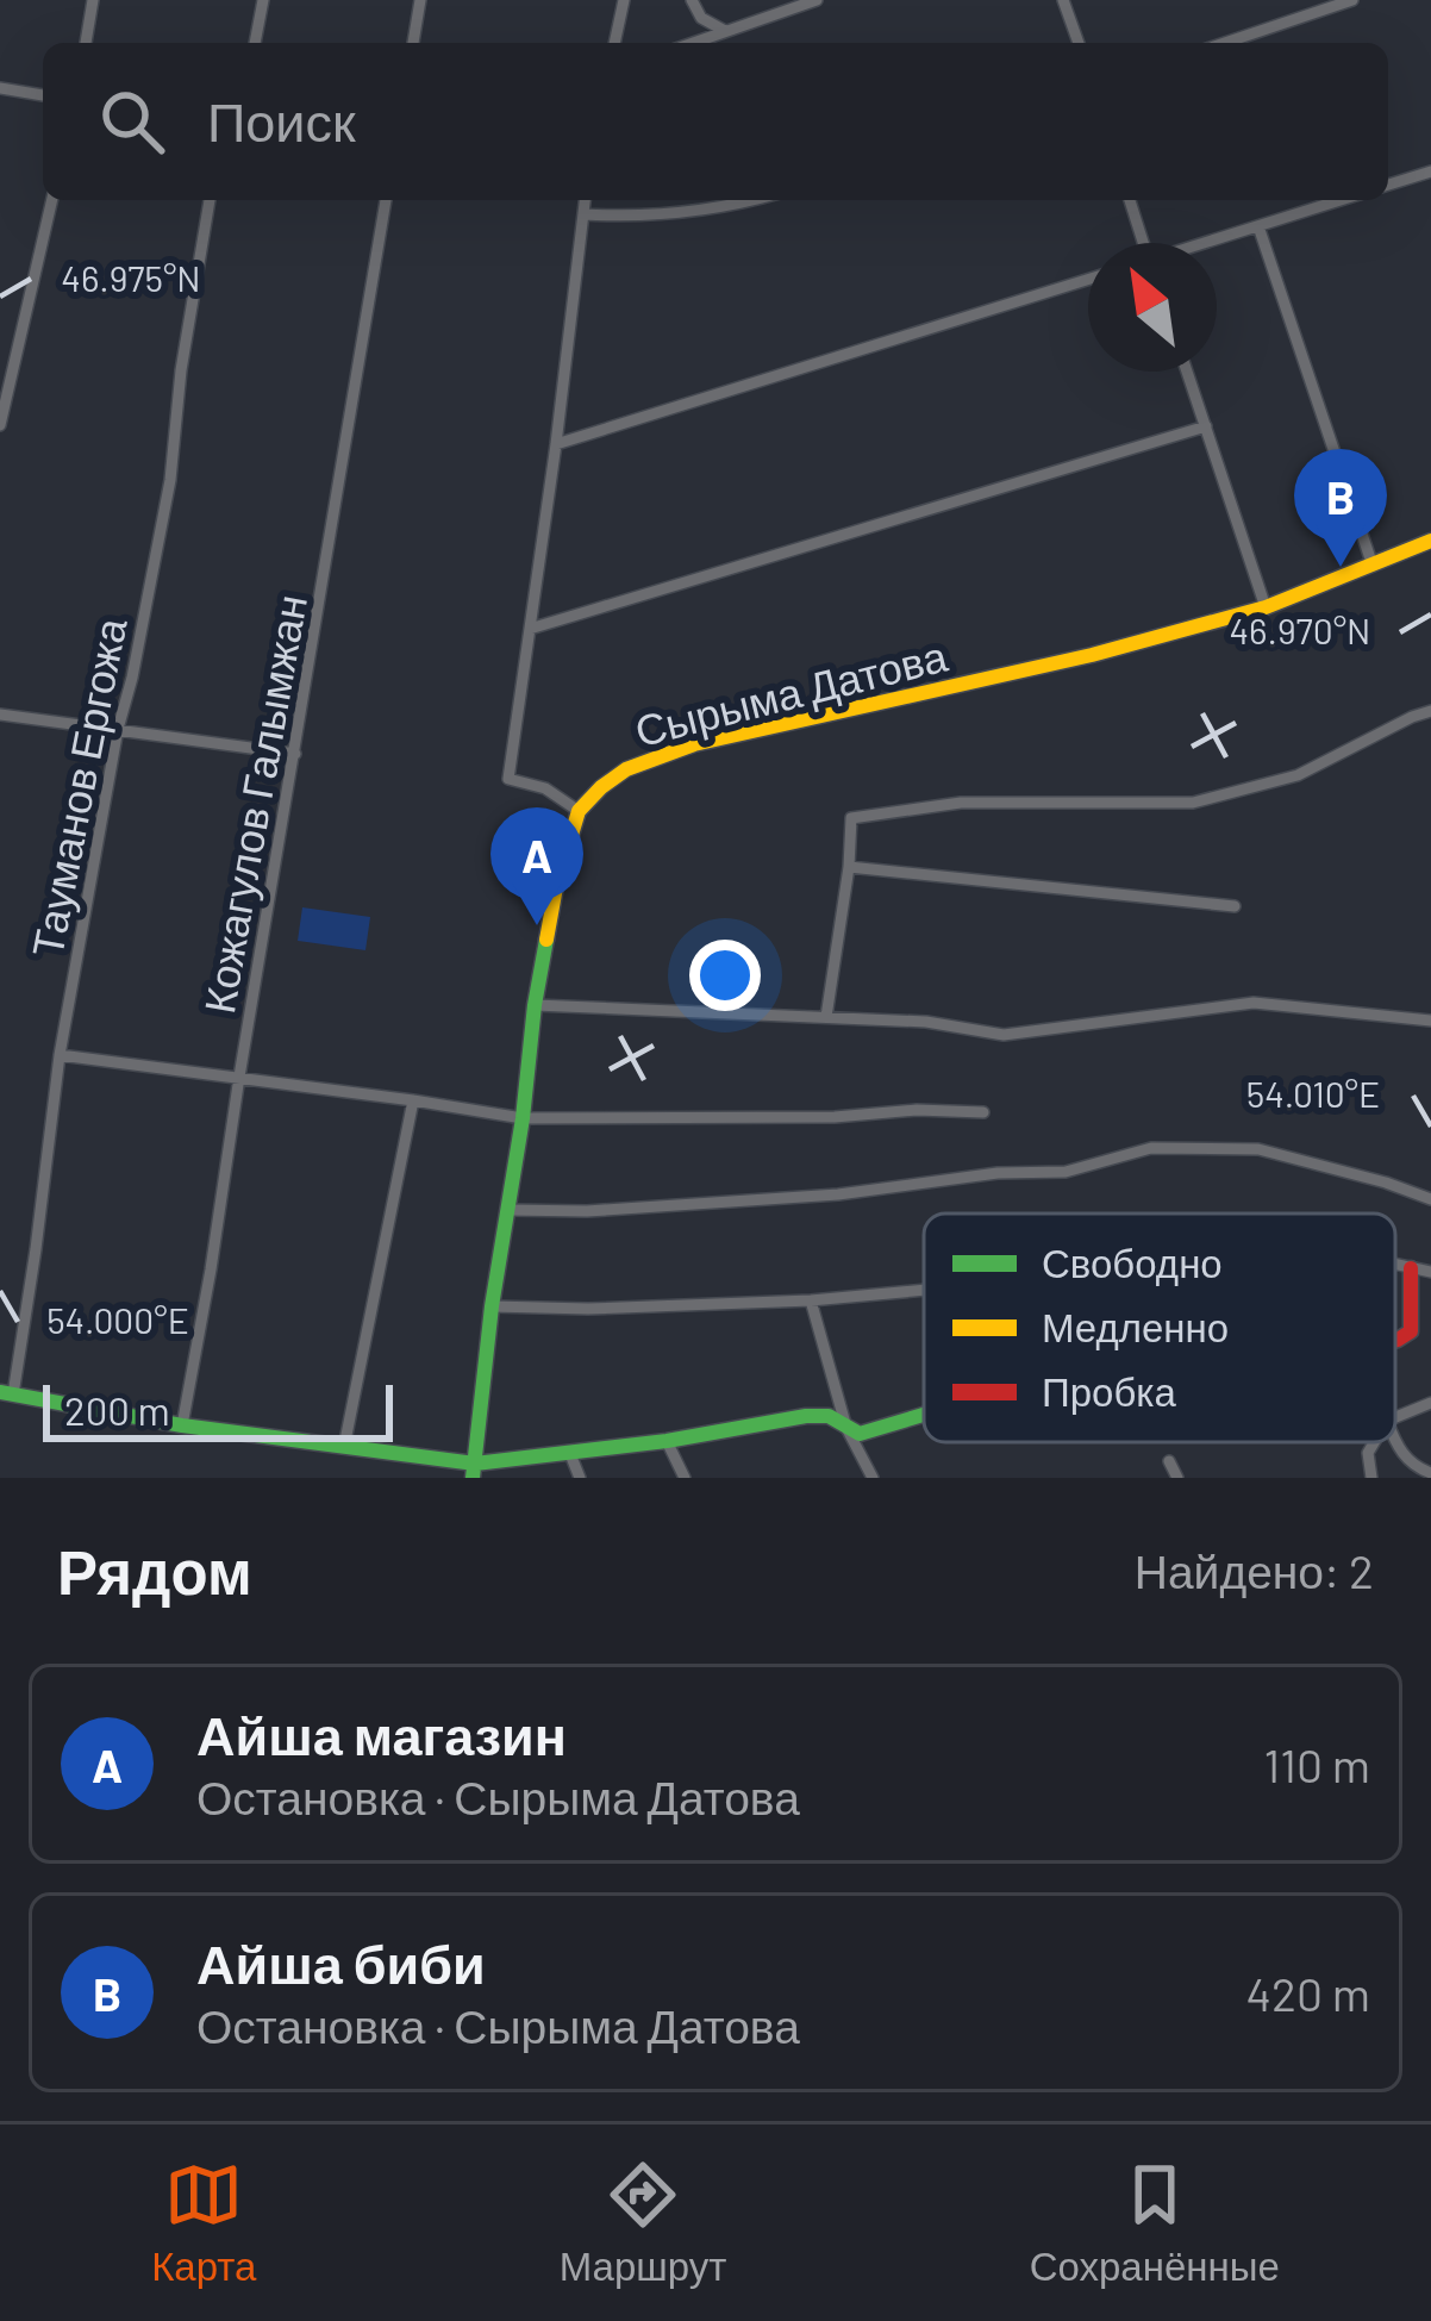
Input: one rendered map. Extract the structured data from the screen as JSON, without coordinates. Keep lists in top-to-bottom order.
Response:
{
  "streets": {
    "street": ["Сырыма Датова", "Тауманов Ергожа", "Кожагулов Галымжан"]
  },
  "legend": ["Свободно", "Медленно", "Пробка"],
  "scale_bar": "200 m",
  "north": "top left",
  "page": {
    "search": "Поиск",
    "pins": ["B", "A"],
    "scale": "200 m",
    "heading": ["Рядом", "Найдено: 2"],
    "list": [
      {
        "mark": "A",
        "name": "Айша магазин",
        "note": "Остановка · Сырыма Датова",
        "value": "110 m"
      },
      {
        "mark": "B",
        "name": "Айша биби",
        "note": "Остановка · Сырыма Датова",
        "value": "420 m"
      }
    ],
    "nav": ["Карта", "Маршрут", "Сохранённые"]
  },
  "coordinates": [
    "46.975°N",
    "46.970°N",
    "54.010°E",
    "54.000°E"
  ]
}
